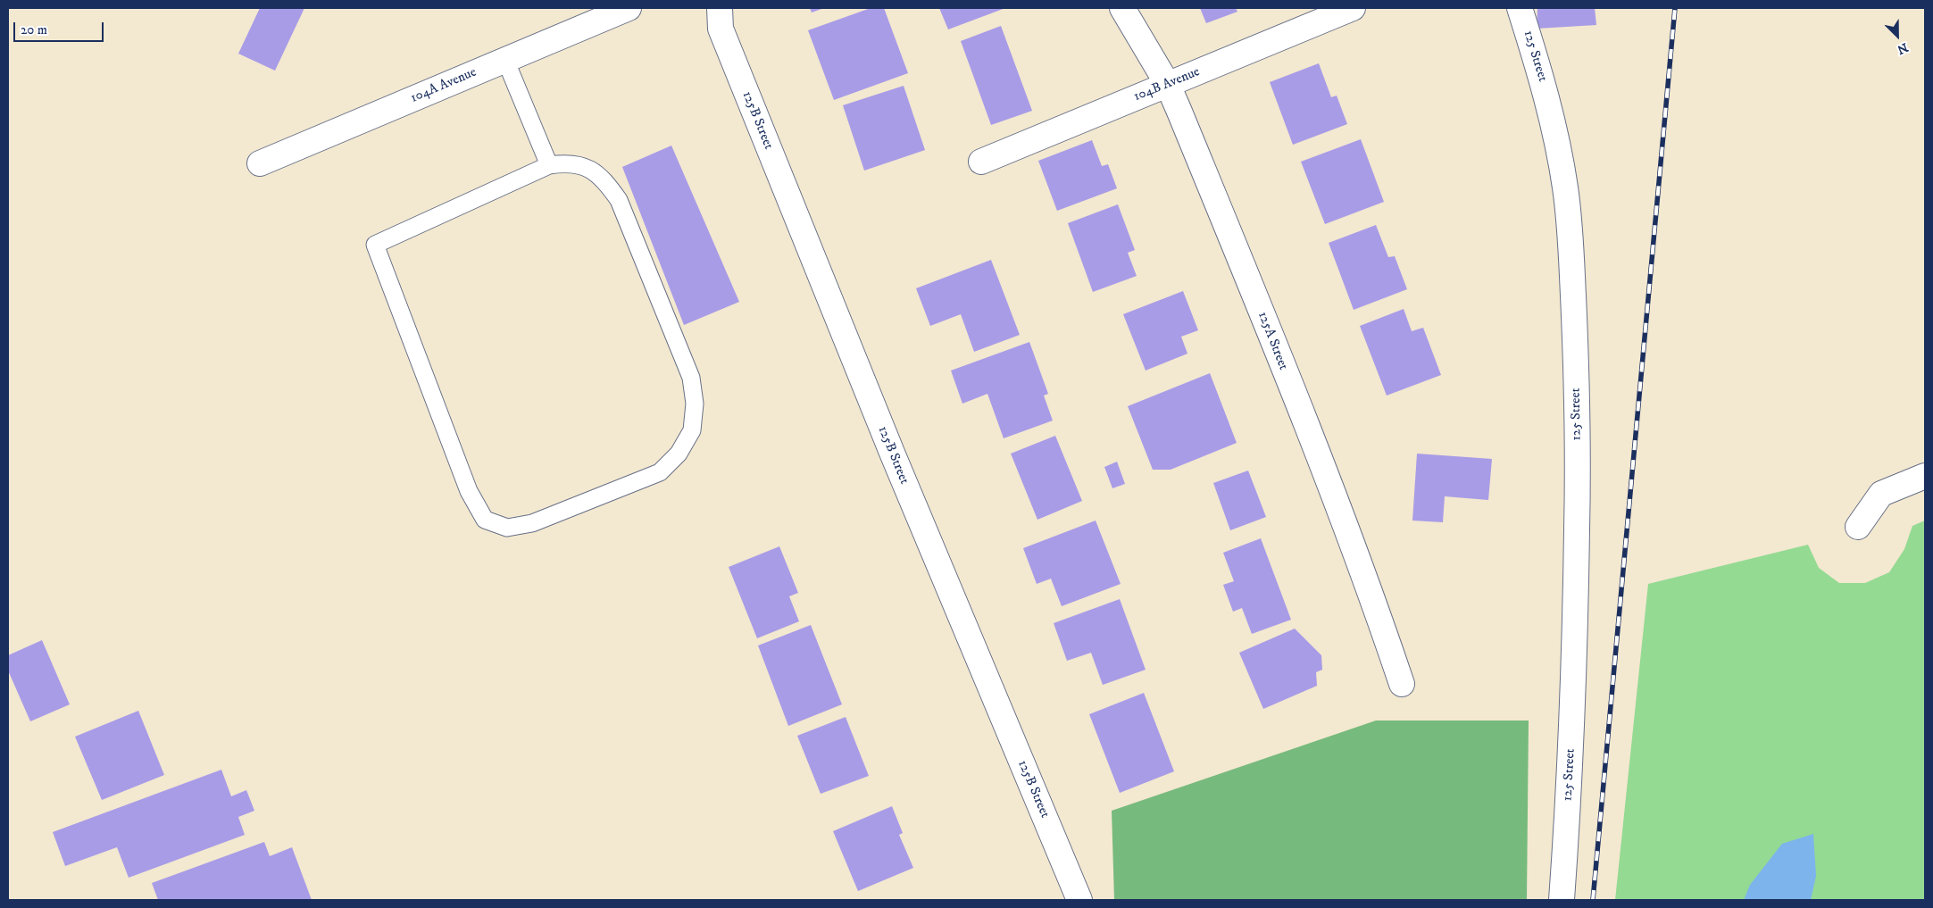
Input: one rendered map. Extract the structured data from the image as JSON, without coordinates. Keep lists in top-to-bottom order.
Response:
{
  "streets": {
    "street": [
      "125 Street",
      "104B Avenue",
      "104A Avenue",
      "125B Street",
      "125A Street"
    ]
  },
  "crossings": [
    ["104B Avenue", "125A Street"]
  ],
  "scale_bar": "20 m",
  "north": "bottom right"
}
